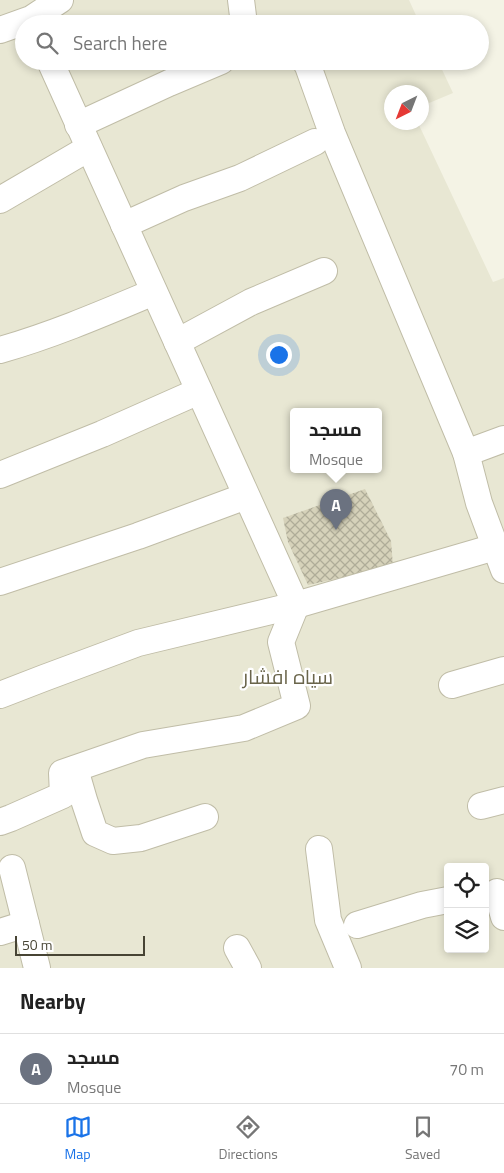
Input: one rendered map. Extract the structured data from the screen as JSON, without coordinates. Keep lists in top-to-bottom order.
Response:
{
  "districts": ["سیاه افشار"],
  "scale_bar": "50 m",
  "north": "bottom left",
  "page": {
    "search": "Search here",
    "popup": ["مسجد", "Mosque"],
    "pins": "A",
    "scale": "50 m",
    "heading": "Nearby",
    "list": [
      {
        "mark": "A",
        "name": "مسجد",
        "note": "Mosque",
        "value": "70 m"
      }
    ],
    "nav": ["Map", "Directions", "Saved"]
  }
}
